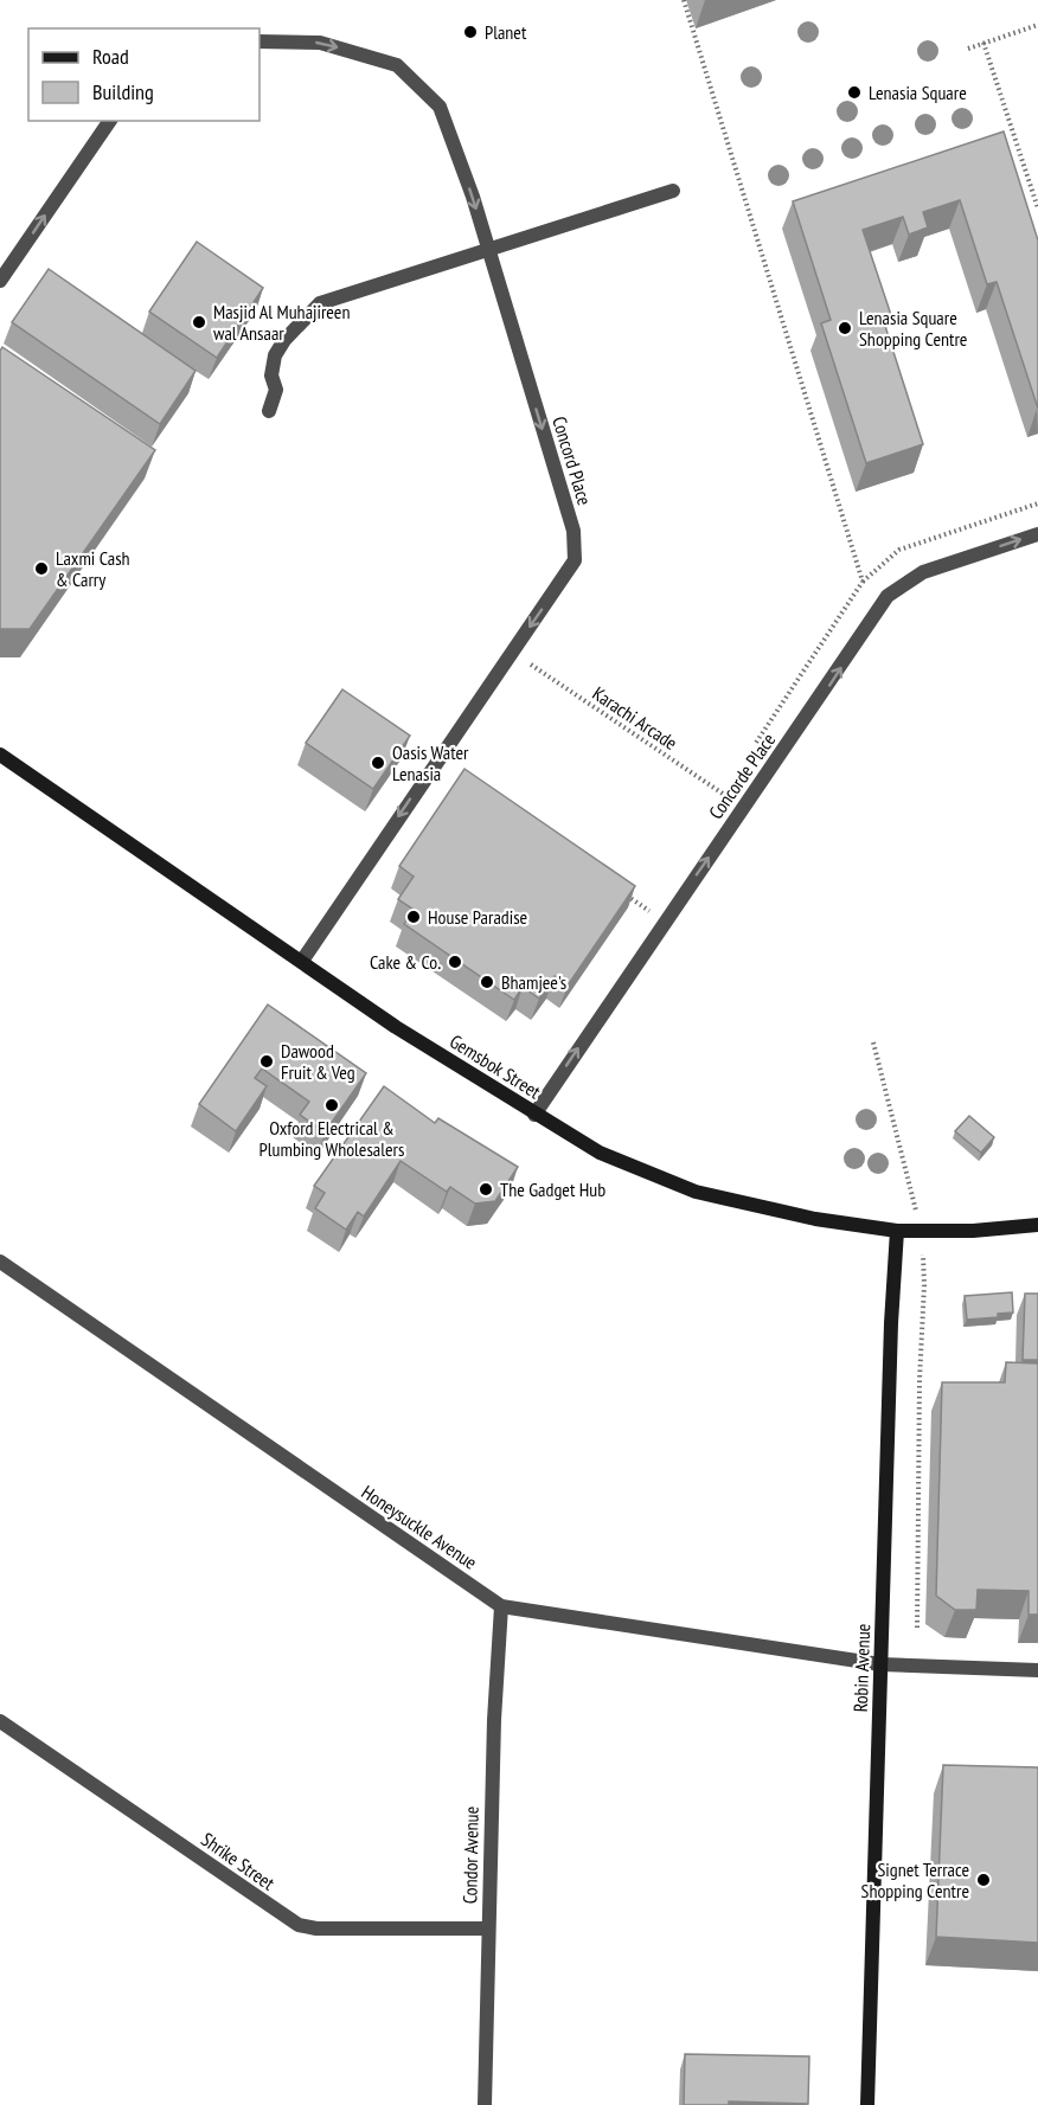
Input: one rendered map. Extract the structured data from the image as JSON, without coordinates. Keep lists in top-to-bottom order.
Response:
{
  "streets": {
    "street": [
      "Concord Place",
      "Concorde Place",
      "Gemsbok Street",
      "Honeysuckle Avenue",
      "Robin Avenue",
      "Condor Avenue",
      "Shrike Street"
    ],
    "path": ["Karachi Arcade"]
  },
  "crossings": [
    ["Concord Place", "Karachi Arcade"],
    ["Concord Place", "Gemsbok Street"],
    ["Karachi Arcade", "Concorde Place"],
    ["Concorde Place", "Gemsbok Street"],
    ["Gemsbok Street", "Robin Avenue"],
    ["Honeysuckle Avenue", "Robin Avenue"],
    ["Honeysuckle Avenue", "Condor Avenue"],
    ["Condor Avenue", "Shrike Street"]
  ],
  "one_way": ["Concorde Place"],
  "places": [
    "Planet",
    "Lenasia Square",
    "Masjid Al Muhajireen wal Ansaar",
    "Lenasia Square Shopping Centre",
    "Laxmi Cash & Carry",
    "Oasis Water Lenasia",
    "House Paradise",
    "Cake & Co.",
    "Bhamjee's",
    "Dawood Fruit & Veg",
    "Oxford Electrical & Plumbing Wholesalers",
    "The Gadget Hub",
    "Signet Terrace Shopping Centre"
  ],
  "legend": ["Road", "Building"]
}
